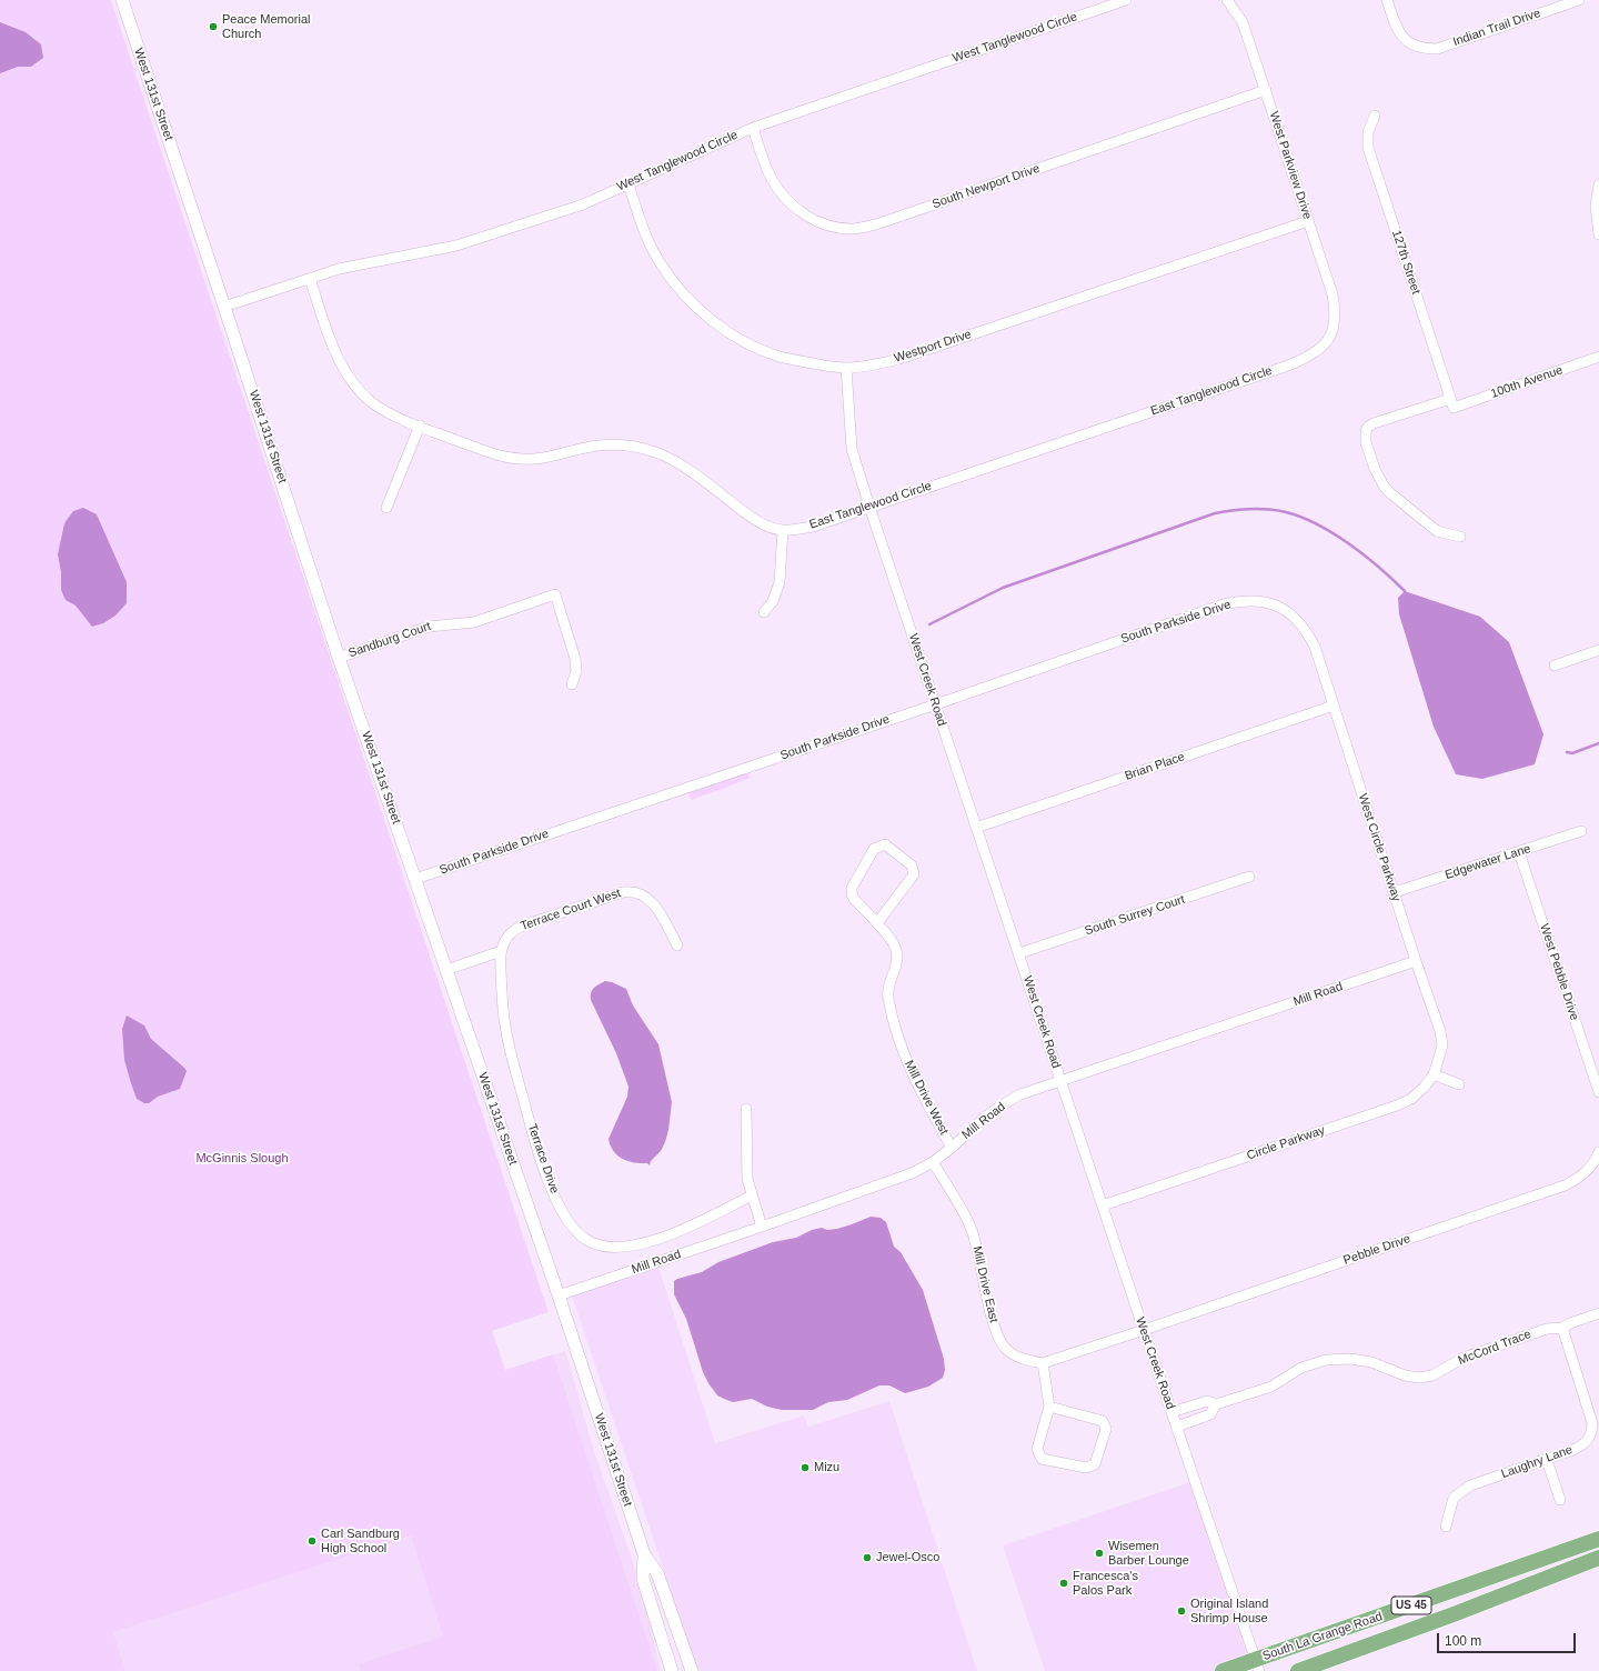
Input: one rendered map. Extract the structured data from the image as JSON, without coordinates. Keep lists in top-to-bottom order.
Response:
{
  "streets": {
    "highway": ["US 45", "South La Grange Road"],
    "street": [
      "Indian Trail Drive",
      "West Tanglewood Circle",
      "West 131st Street",
      "West Parkview Drive",
      "South Newport Drive",
      "127th Street",
      "Westport Drive",
      "100th Avenue",
      "East Tanglewood Circle",
      "South Parkside Drive",
      "Sandburg Court",
      "West Creek Road",
      "Brian Place",
      "West Circle Parkway",
      "Edgewater Lane",
      "Terrace Court West",
      "South Surrey Court",
      "West Pebble Drive",
      "Mill Road",
      "Mill Drive West",
      "Circle Parkway",
      "Terrace Drive",
      "Pebble Drive",
      "Mill Drive East",
      "McCord Trace",
      "Laughry Lane"
    ]
  },
  "crossings": [
    ["West Tanglewood Circle", "West 131st Street"],
    ["West Tanglewood Circle", "South Newport Drive"],
    ["West Tanglewood Circle", "Westport Drive"],
    ["West Tanglewood Circle", "East Tanglewood Circle"],
    ["West 131st Street", "South Parkside Drive"],
    ["West 131st Street", "Sandburg Court"],
    ["West 131st Street", "Mill Road"],
    ["West Parkview Drive", "South Newport Drive"],
    ["West Parkview Drive", "Westport Drive"],
    ["West Parkview Drive", "East Tanglewood Circle"],
    ["127th Street", "100th Avenue"],
    ["Westport Drive", "West Creek Road"],
    ["East Tanglewood Circle", "West Creek Road"],
    ["South Parkside Drive", "West Creek Road"],
    ["South Parkside Drive", "West Circle Parkway"],
    ["West Creek Road", "Brian Place"],
    ["West Creek Road", "South Surrey Court"],
    ["West Creek Road", "Mill Road"],
    ["West Creek Road", "Circle Parkway"],
    ["West Creek Road", "Pebble Drive"],
    ["West Creek Road", "McCord Trace"],
    ["West Creek Road", "South La Grange Road"],
    ["Brian Place", "West Circle Parkway"],
    ["West Circle Parkway", "Edgewater Lane"],
    ["West Circle Parkway", "Mill Road"],
    ["West Circle Parkway", "Circle Parkway"],
    ["Edgewater Lane", "West Pebble Drive"],
    ["Terrace Court West", "Terrace Drive"],
    ["Mill Road", "Mill Drive West"],
    ["Mill Road", "Mill Drive East"],
    ["McCord Trace", "Laughry Lane"]
  ],
  "parks": ["McGinnis Slough"],
  "places": [
    "Peace Memorial Church",
    "Mizu",
    "Carl Sandburg High School",
    "Wisemen Barber Lounge",
    "Jewel-Osco",
    "Francesca's Palos Park",
    "Original Island Shrimp House"
  ],
  "scale_bar": "100 m"
}
